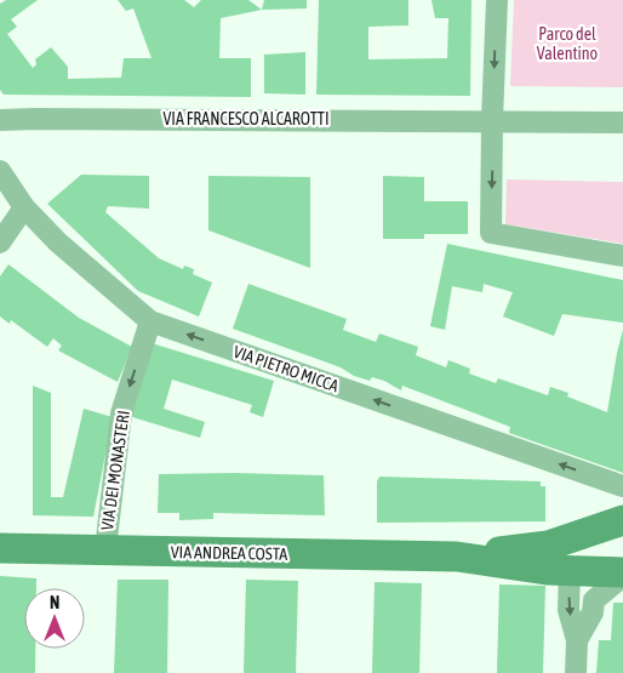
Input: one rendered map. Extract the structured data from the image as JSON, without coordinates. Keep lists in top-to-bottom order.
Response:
{
  "streets": {
    "main road": ["VIA ANDREA COSTA"],
    "street": ["VIA FRANCESCO ALCAROTTI", "VIA PIETRO MICCA", "VIA DEI MONASTERI"]
  },
  "crossings": [
    ["VIA PIETRO MICCA", "VIA DEI MONASTERI"],
    ["VIA DEI MONASTERI", "VIA ANDREA COSTA"]
  ],
  "one_way": ["VIA PIETRO MICCA", "VIA DEI MONASTERI"],
  "parks": ["Parco del Valentino"],
  "north": "top"
}
